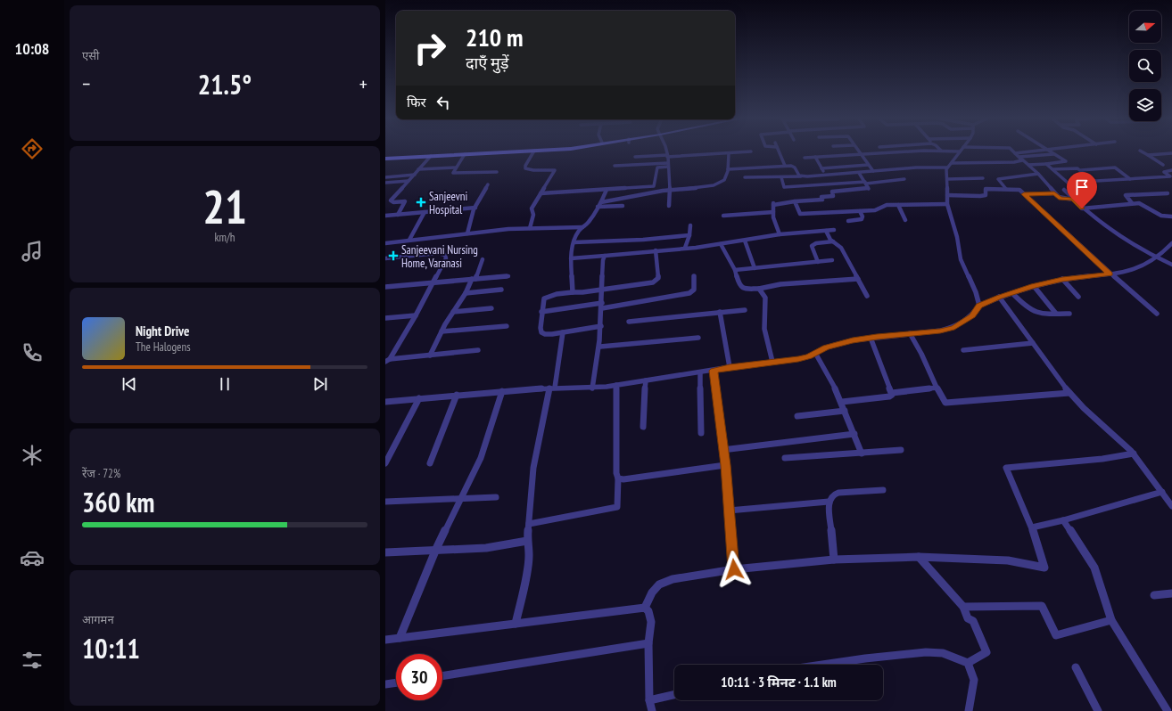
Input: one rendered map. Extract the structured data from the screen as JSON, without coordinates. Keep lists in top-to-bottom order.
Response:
{
  "places": {
    "health": ["Sanjeevni Hospital", "Sanjeevani Nursing Home, Varanasi"]
  },
  "north": "right",
  "page": {
    "tabs": "10:08",
    "tile": [
      "एसी",
      ["21", "km/h"],
      ["रेंज · 72%", "360 km"],
      ["आगमन", "10:11"]
    ],
    "turn": ["210 m", "दाएँ मुड़ें"],
    "heat": ["−", "21.5°", "+"],
    "then": "फिर",
    "song": ["Night Drive", "The Halogens"],
    "limit": "30",
    "trip": "10:11 · 3 मिनट · 1.1 km"
  }
}
